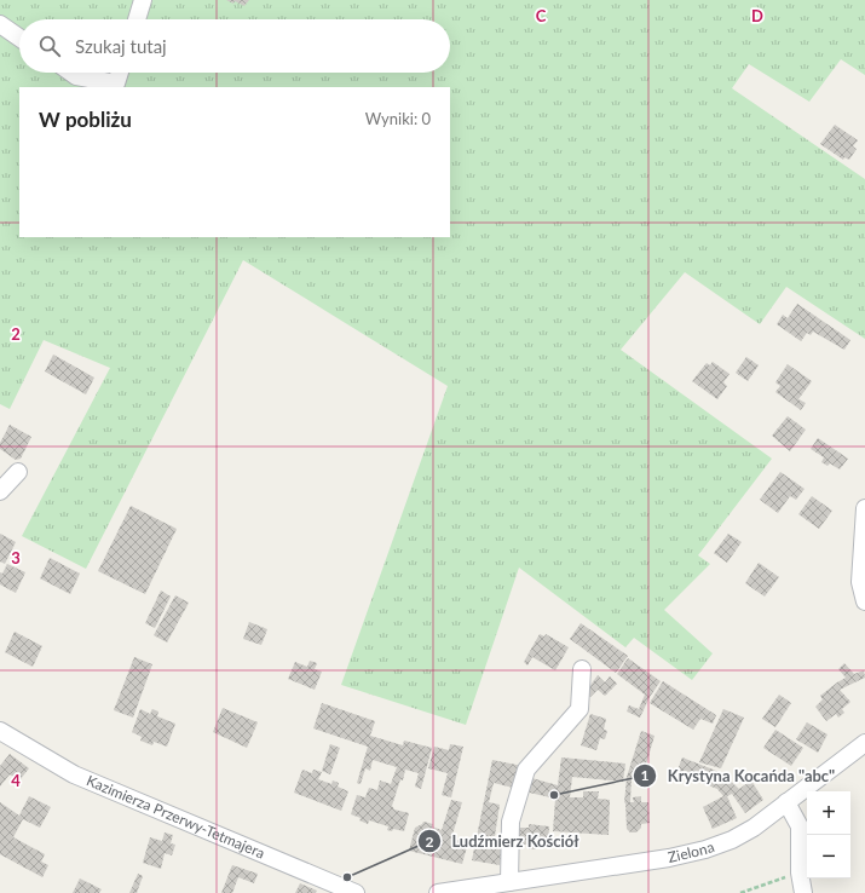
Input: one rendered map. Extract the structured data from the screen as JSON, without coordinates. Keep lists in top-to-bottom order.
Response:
{
  "streets": {
    "street": ["Kazimierza Przerwy-Tetmajera", "Zielona"]
  },
  "places": ["Krystyna Kocańda \"abc\"", "Ludźmierz Kościół"],
  "page": {
    "search": "Szukaj tutaj",
    "heading": ["W pobliżu", "Wyniki: 0"],
    "map_buttons": ["+", "−"]
  },
  "grid": {
    "columns": ["C", "D"],
    "rows": ["2", "3", "4"]
  }
}
